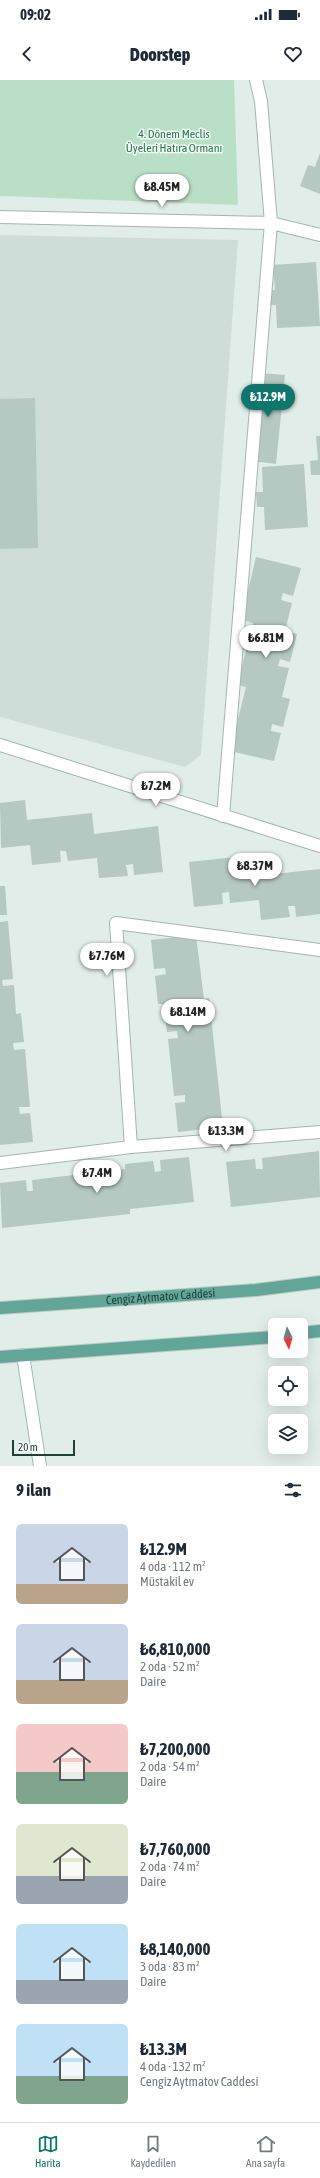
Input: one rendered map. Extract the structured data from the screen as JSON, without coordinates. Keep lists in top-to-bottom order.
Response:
{
  "streets": {
    "main road": ["Cengiz Aytmatov Caddesi"]
  },
  "parks": ["4. Dönem Meclis Üyeleri Hatıra Ormanı"],
  "scale_bar": "20 m",
  "north": "bottom",
  "page": {
    "status": "09:02",
    "header": "Doorstep",
    "price": [
      "₺8.45M",
      "₺12.9M",
      "₺6.81M",
      "₺7.2M",
      "₺8.37M",
      "₺7.76M",
      "₺8.14M",
      "₺13.3M",
      "₺7.4M"
    ],
    "scale": "20 m",
    "heading": "9 ilan",
    "list": [
      {
        "name": "₺12.9M",
        "note": "4 oda · 112 m² · Müstakil ev"
      },
      {
        "name": "₺6,810,000",
        "note": "2 oda · 52 m² · Daire"
      },
      {
        "name": "₺7,200,000",
        "note": "2 oda · 54 m² · Daire"
      },
      {
        "name": "₺7,760,000",
        "note": "2 oda · 74 m² · Daire"
      },
      {
        "name": "₺8,140,000",
        "note": "3 oda · 83 m² · Daire"
      },
      {
        "name": "₺13.3M",
        "note": "4 oda · 132 m² · Cengiz Aytmatov Caddesi"
      }
    ],
    "tabs": ["Harita", "Kaydedilen", "Ana sayfa"]
  }
}
